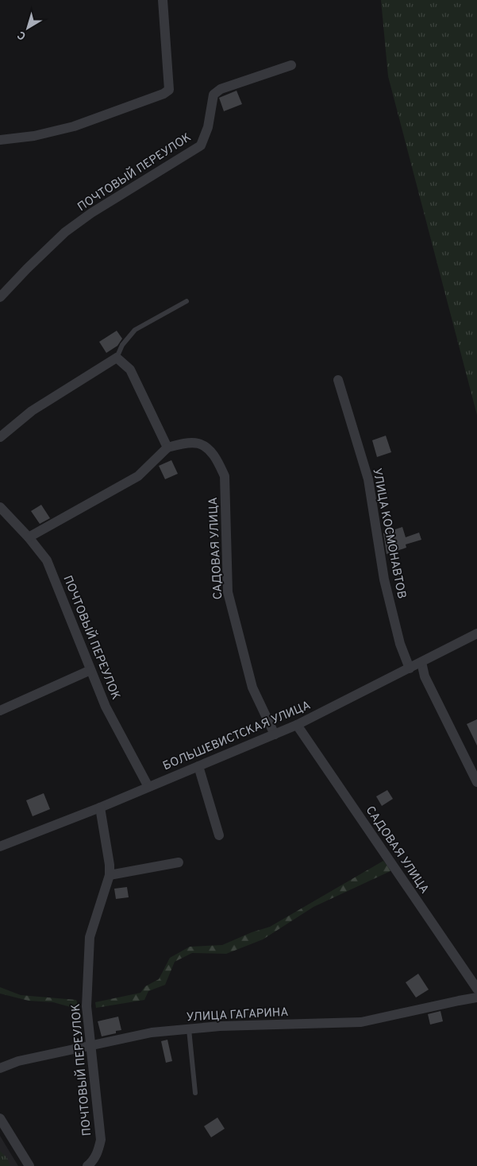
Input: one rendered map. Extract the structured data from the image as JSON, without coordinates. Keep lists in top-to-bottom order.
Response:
{
  "streets": {
    "street": [
      "ПОЧТОВЫЙ ПЕРЕУЛОК",
      "УЛИЦА КОСМОНАВТОВ",
      "САДОВАЯ УЛИЦА",
      "БОЛЬШЕВИСТСКАЯ УЛИЦА",
      "УЛИЦА ГАГАРИНА"
    ]
  },
  "crossings": [
    ["ПОЧТОВЫЙ ПЕРЕУЛОК", "БОЛЬШЕВИСТСКАЯ УЛИЦА"],
    ["ПОЧТОВЫЙ ПЕРЕУЛОК", "УЛИЦА ГАГАРИНА"],
    ["УЛИЦА КОСМОНАВТОВ", "БОЛЬШЕВИСТСКАЯ УЛИЦА"],
    ["САДОВАЯ УЛИЦА", "БОЛЬШЕВИСТСКАЯ УЛИЦА"]
  ],
  "north": "bottom left"
}
